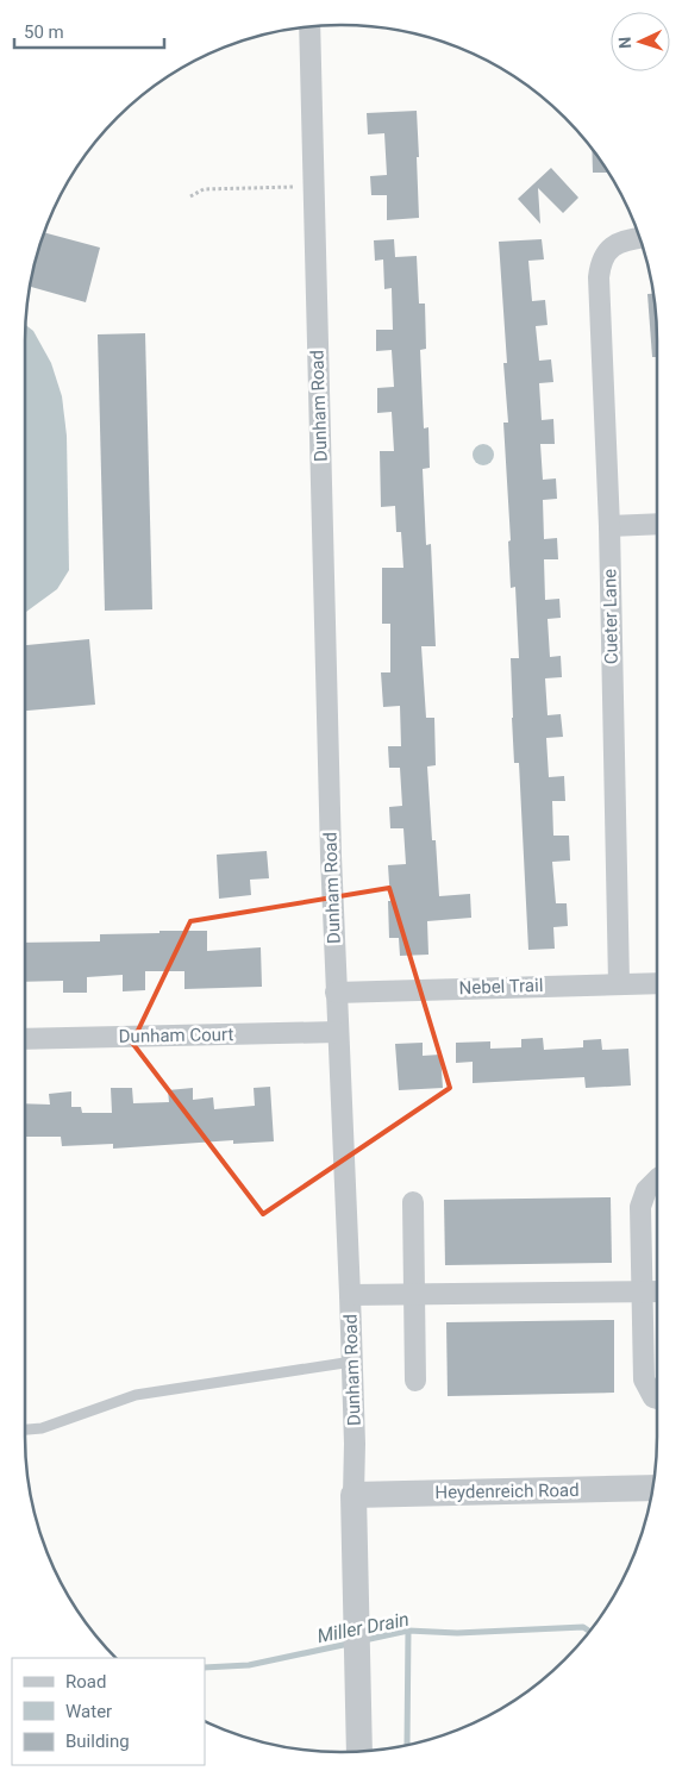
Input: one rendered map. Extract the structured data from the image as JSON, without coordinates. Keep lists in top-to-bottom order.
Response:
{
  "streets": {
    "street": [
      "Dunham Road",
      "Cueter Lane",
      "Nebel Trail",
      "Dunham Court",
      "Heydenreich Road"
    ]
  },
  "crossings": [
    ["Dunham Road", "Nebel Trail"],
    ["Dunham Road", "Dunham Court"],
    ["Dunham Road", "Heydenreich Road"],
    ["Cueter Lane", "Nebel Trail"]
  ],
  "water": ["Miller Drain"],
  "legend": ["Road", "Water", "Building"],
  "scale_bar": "50 m",
  "north": "left"
}
